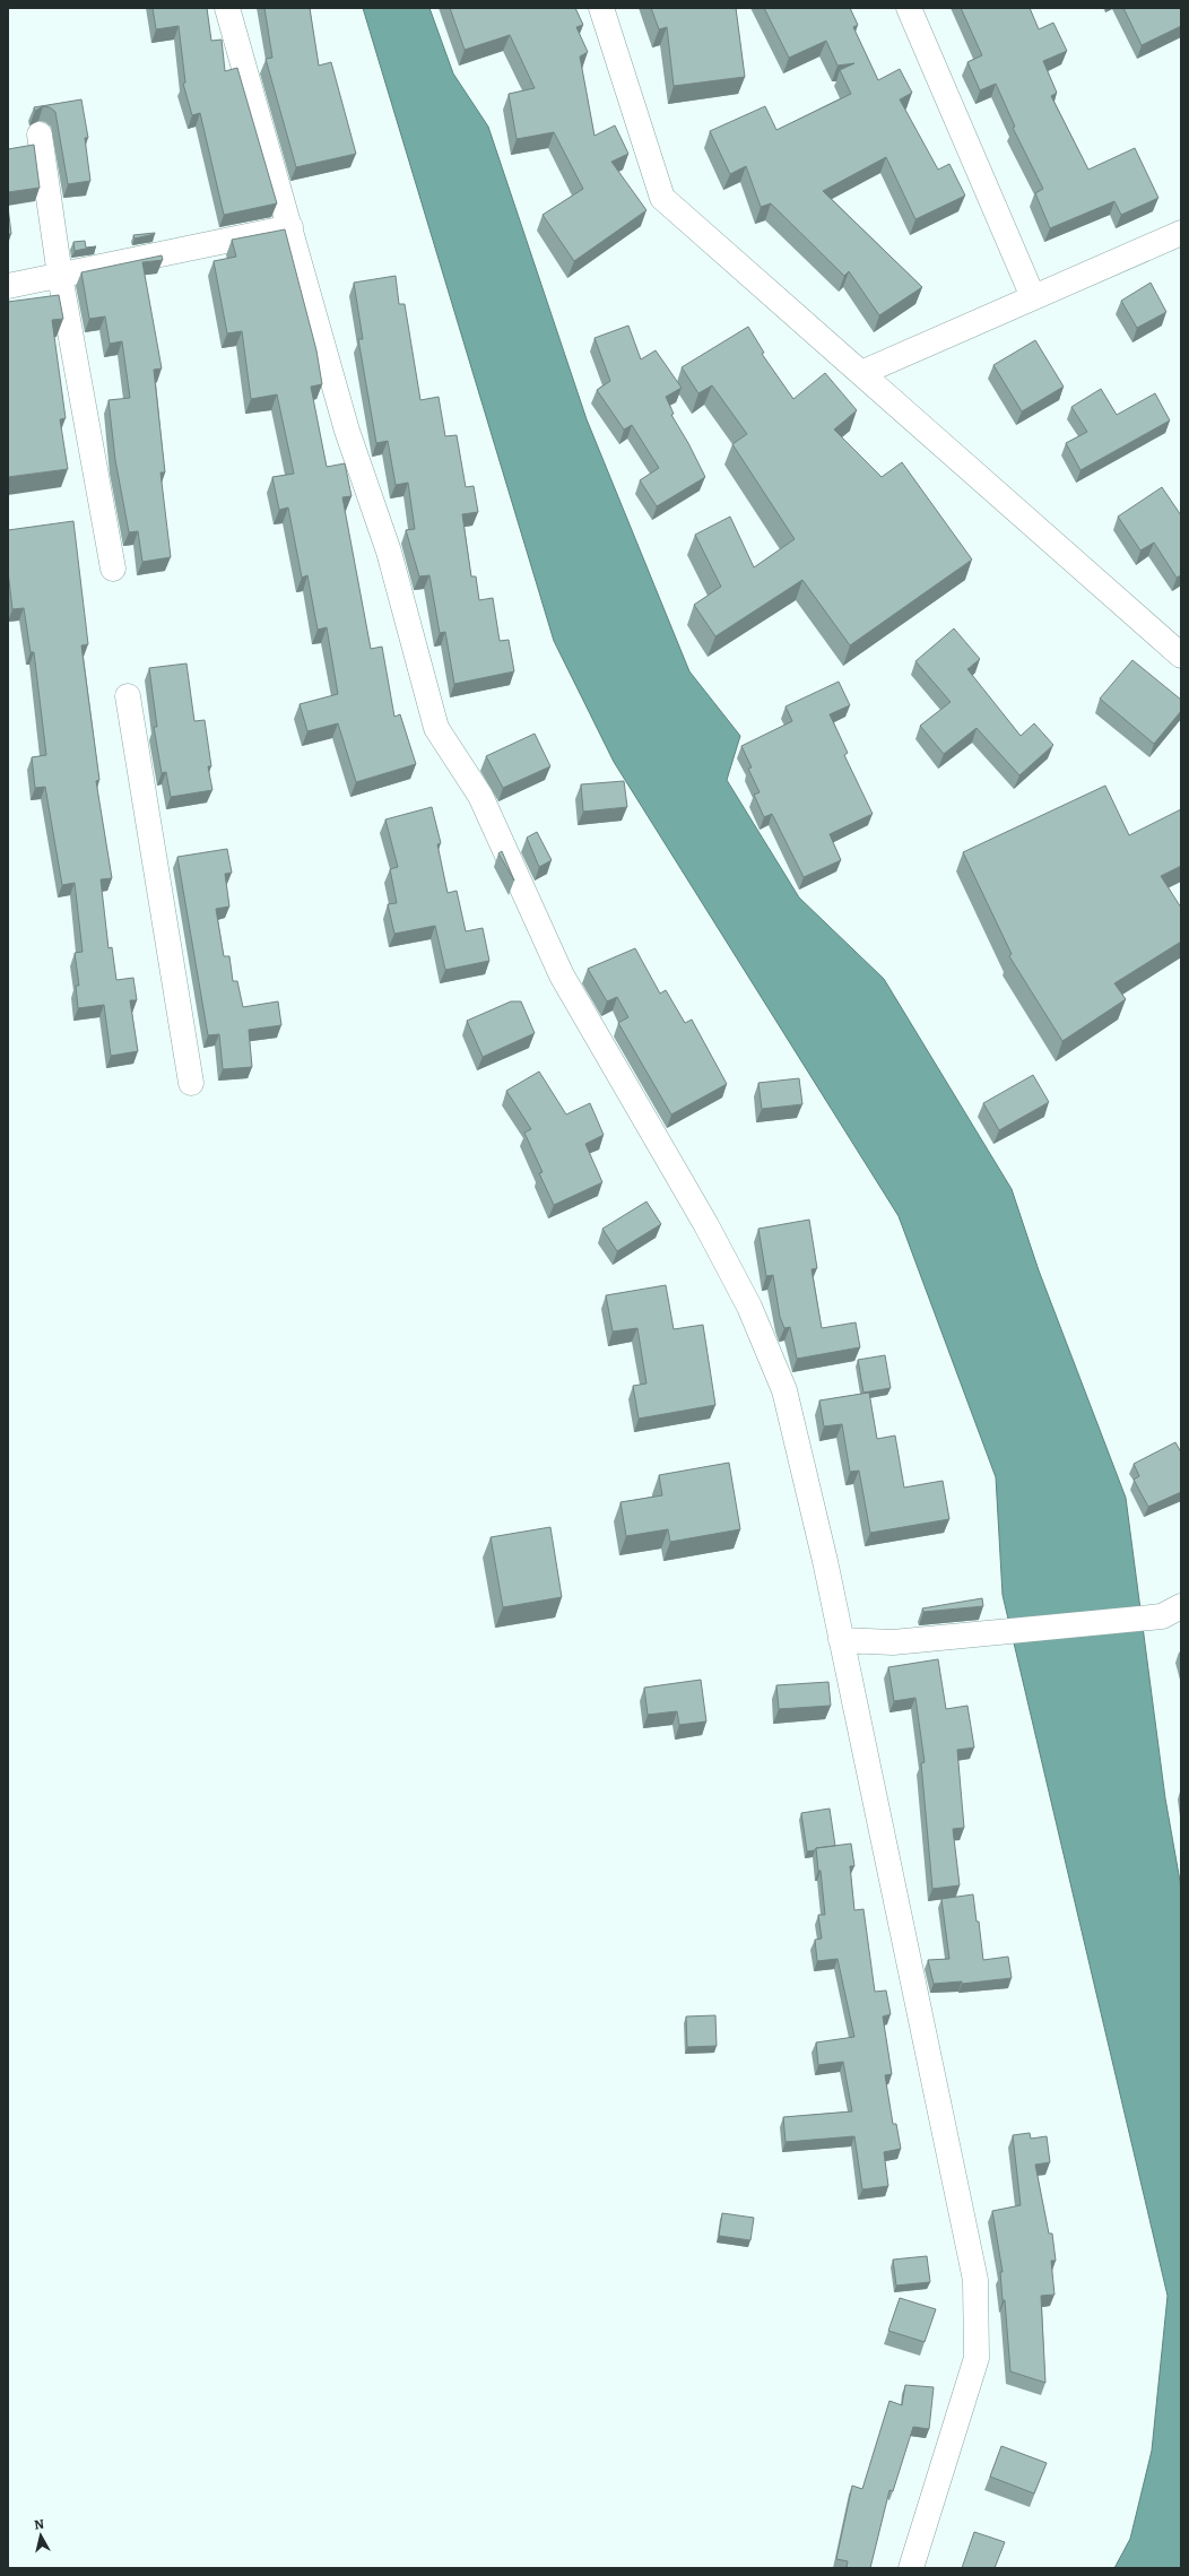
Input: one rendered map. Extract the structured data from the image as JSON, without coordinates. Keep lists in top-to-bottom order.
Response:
{
  "north": "top"
}
